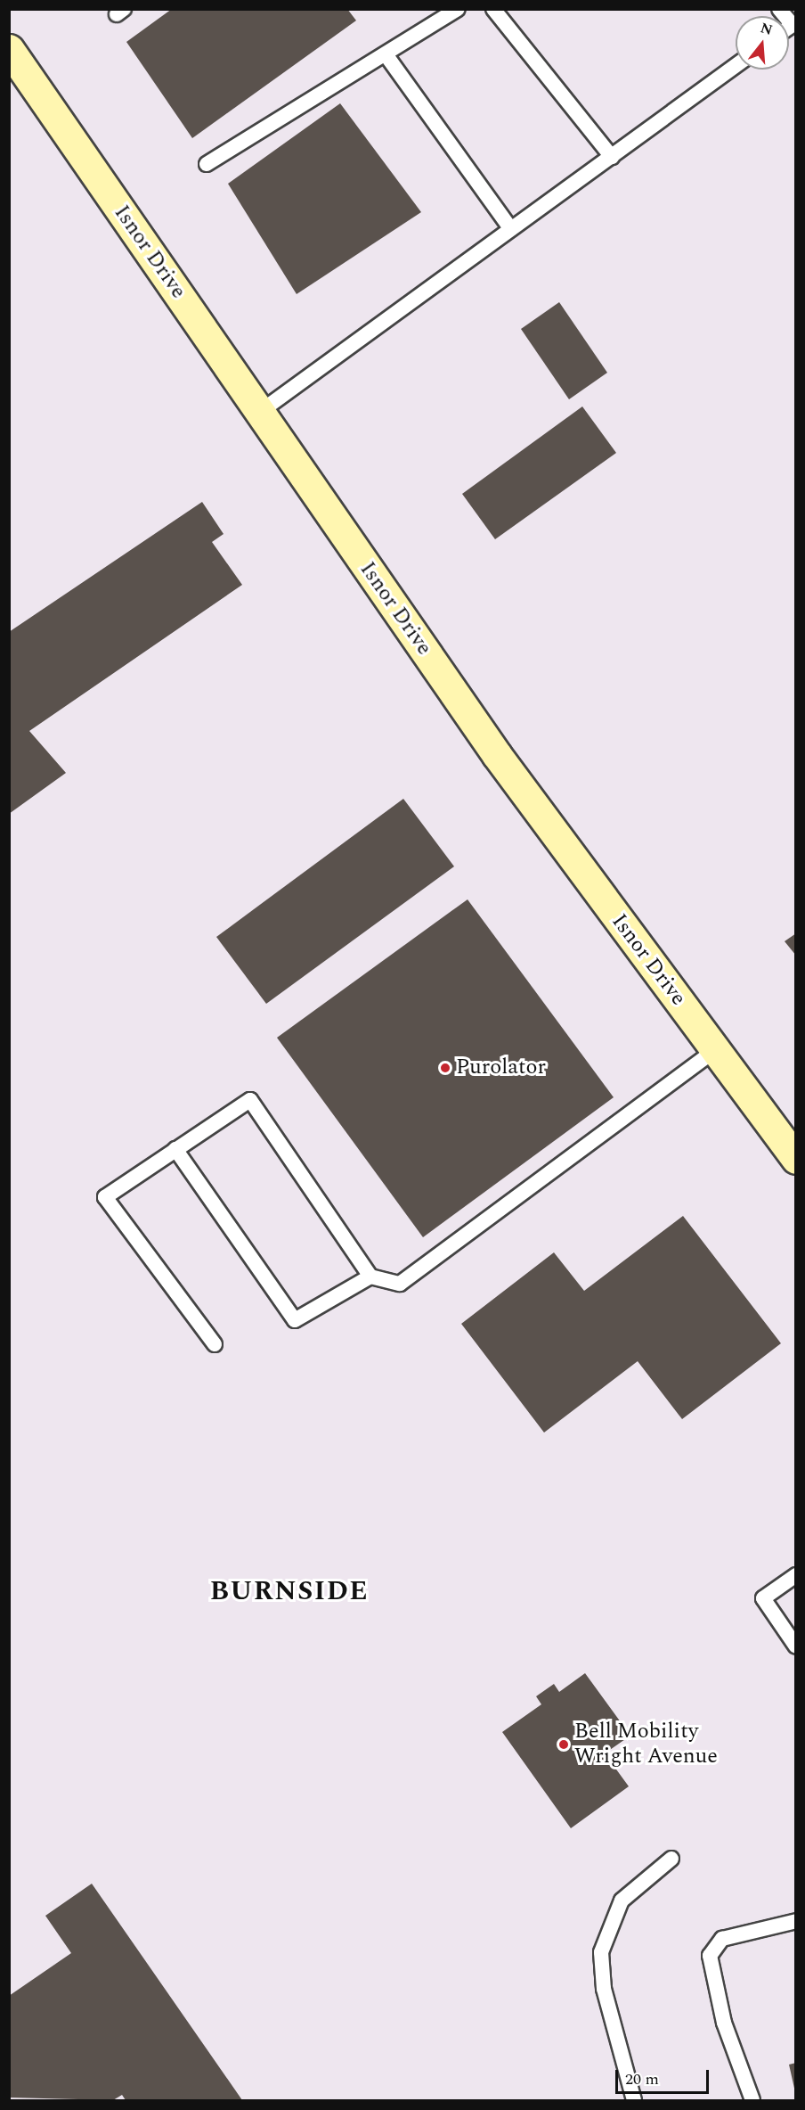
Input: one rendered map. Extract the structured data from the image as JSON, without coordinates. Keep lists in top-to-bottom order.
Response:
{
  "streets": {
    "street": ["Isnor Drive"]
  },
  "districts": ["BURNSIDE"],
  "places": ["Purolator", "Bell Mobility Wright Avenue"],
  "scale_bar": "20 m",
  "north": "top"
}
